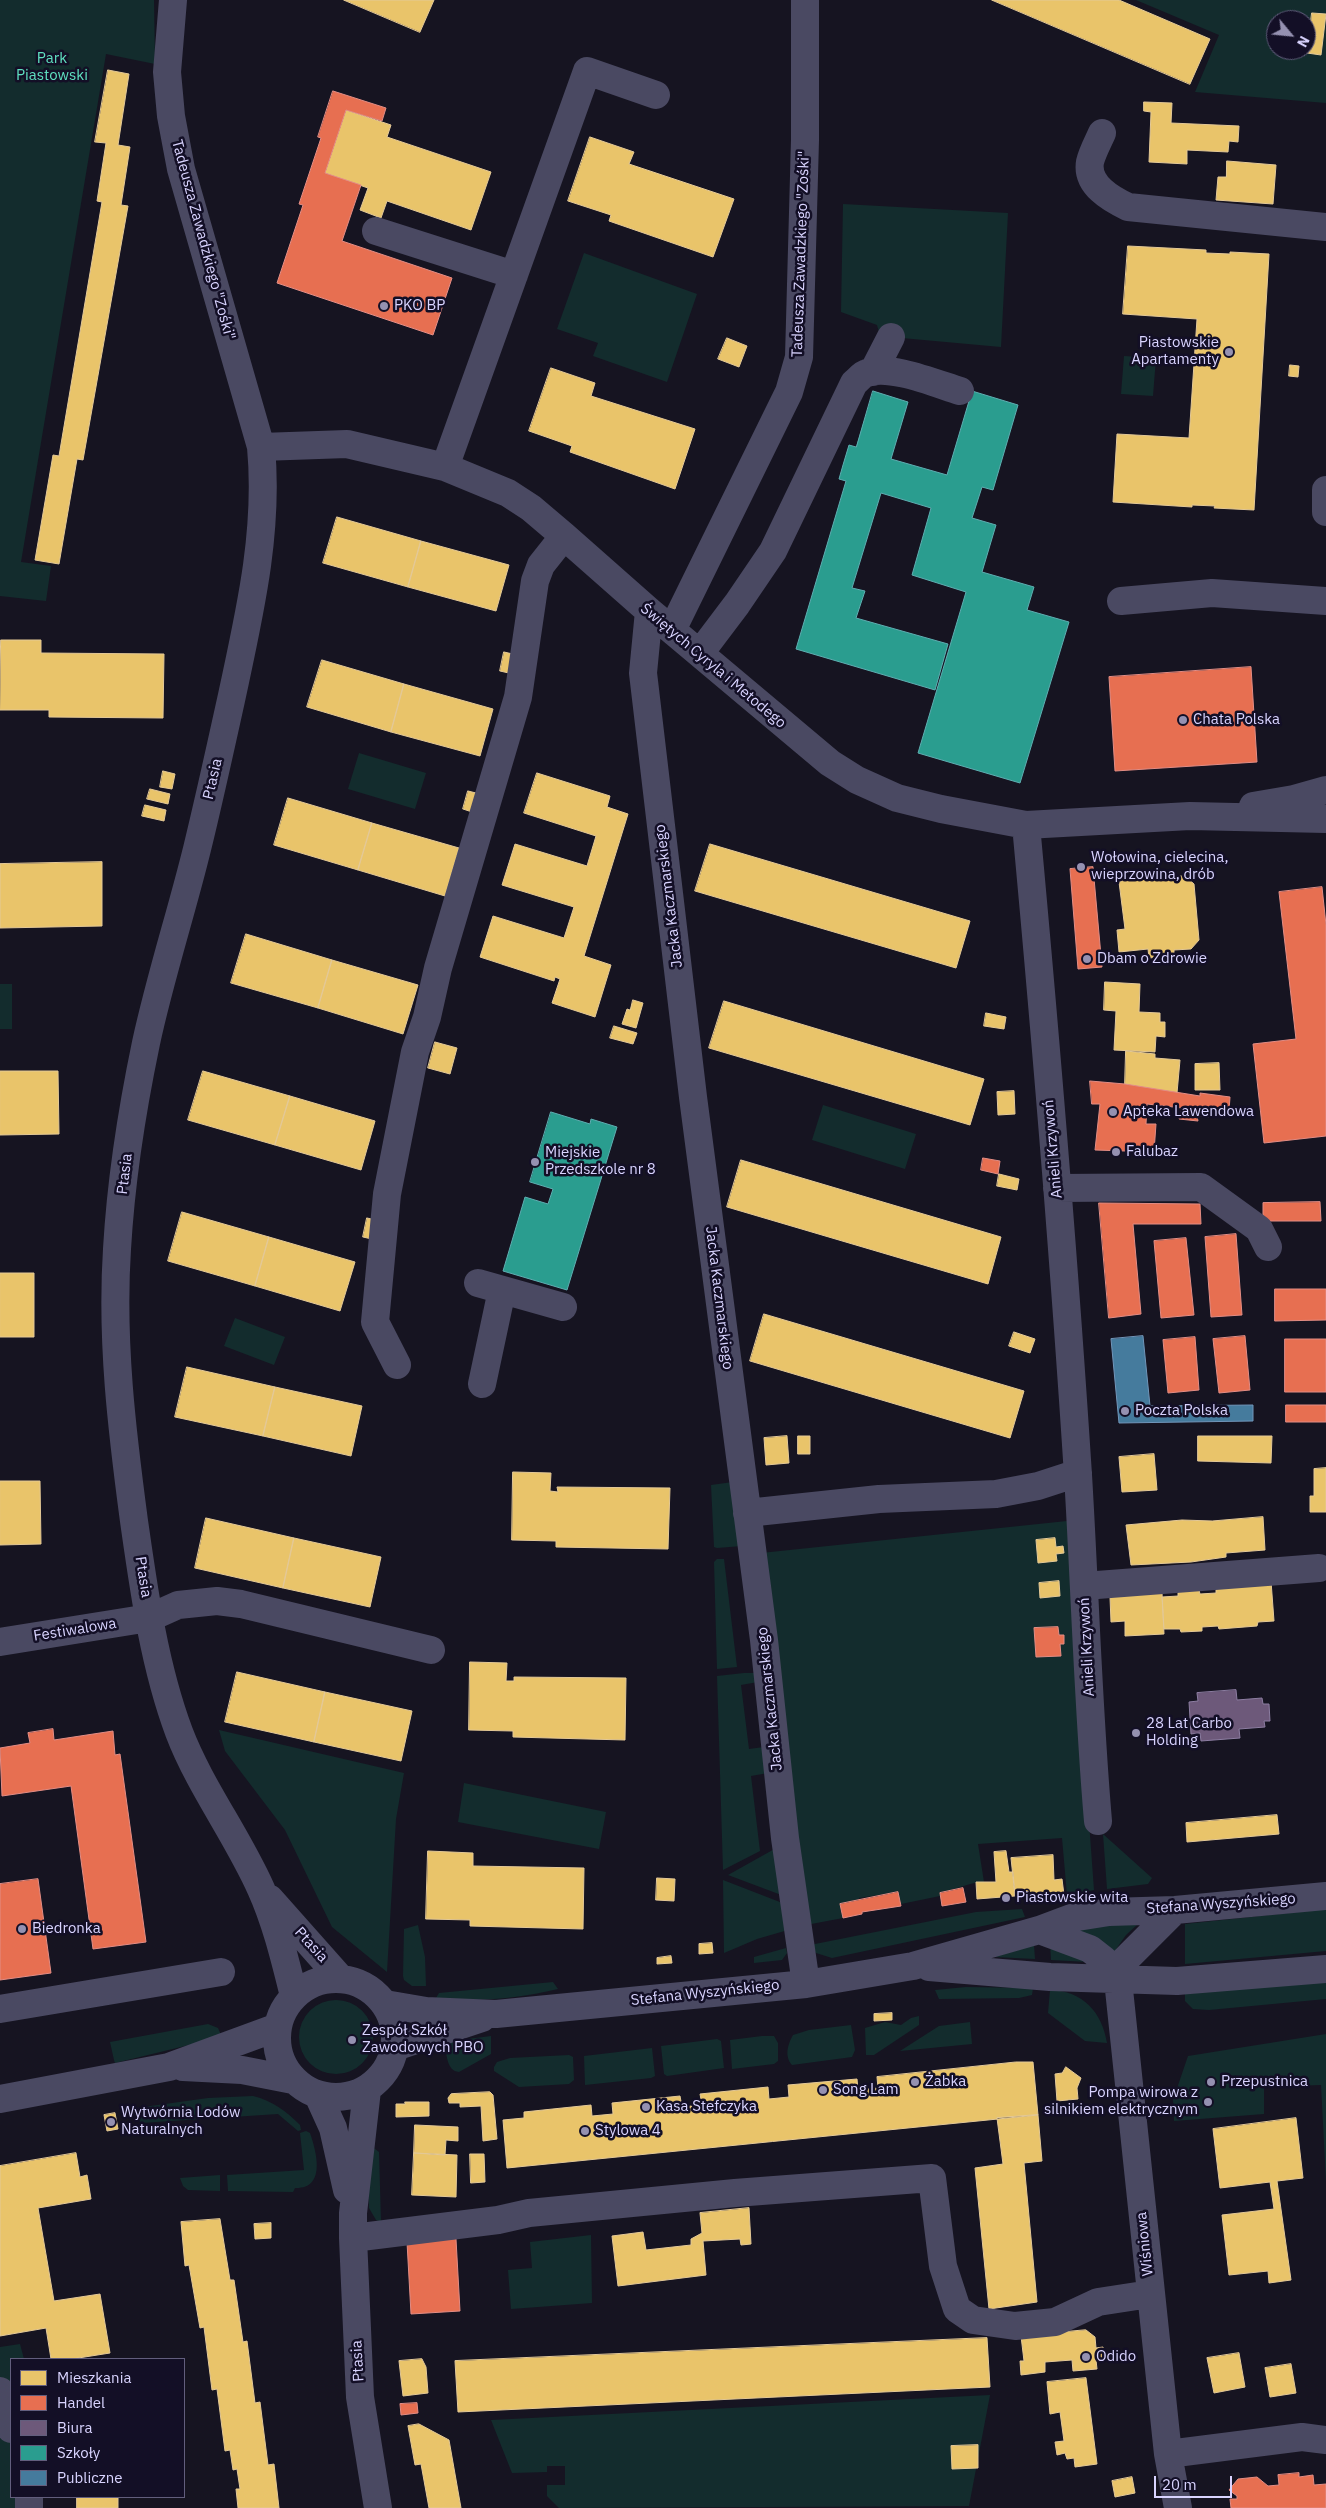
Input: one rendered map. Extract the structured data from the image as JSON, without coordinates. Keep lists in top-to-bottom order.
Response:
{
  "streets": {
    "street": [
      "Tadeusza Zawadzkiego \"Zośki\"",
      "Świętych Cyryla i Metodego",
      "Ptasia",
      "Jacka Kaczmarskiego",
      "Anieli Krzywoń",
      "Festiwalowa",
      "Stefana Wyszyńskiego",
      "Wiśniowa"
    ]
  },
  "crossings": [
    ["Tadeusza Zawadzkiego \"Zośki\"", "Świętych Cyryla i Metodego"],
    ["Tadeusza Zawadzkiego \"Zośki\"", "Ptasia"],
    ["Świętych Cyryla i Metodego", "Ptasia"],
    ["Świętych Cyryla i Metodego", "Jacka Kaczmarskiego"],
    ["Świętych Cyryla i Metodego", "Anieli Krzywoń"],
    ["Ptasia", "Festiwalowa"],
    ["Ptasia", "Stefana Wyszyńskiego"],
    ["Jacka Kaczmarskiego", "Stefana Wyszyńskiego"],
    ["Stefana Wyszyńskiego", "Wiśniowa"]
  ],
  "parks": ["Park Piastowski"],
  "places": [
    "PKO BP",
    "Piastowskie Apartamenty",
    "Chata Polska",
    "Wołowina, cielecina, wieprzowina, drób",
    "Dbam o Zdrowie",
    "Apteka Lawendowa",
    "Falubaz",
    "Miejskie Przedszkole nr 8",
    "Poczta Polska",
    "28 Lat Carbo Holding",
    "Piastowskie wita",
    "Biedronka",
    "Zespół Szkół Zawodowych PBO",
    "Żabka",
    "Przepustnica",
    "Song Lam",
    "Pompa wirowa z silnikiem elektrycznym",
    "Kasa Stefczyka",
    "Wytwórnia Lodów Naturalnych",
    "Stylowa 4",
    "Odido"
  ],
  "legend": [
    "Mieszkania",
    "Handel",
    "Biura",
    "Szkoły",
    "Publiczne"
  ],
  "scale_bar": "20 m",
  "north": "bottom right"
}
